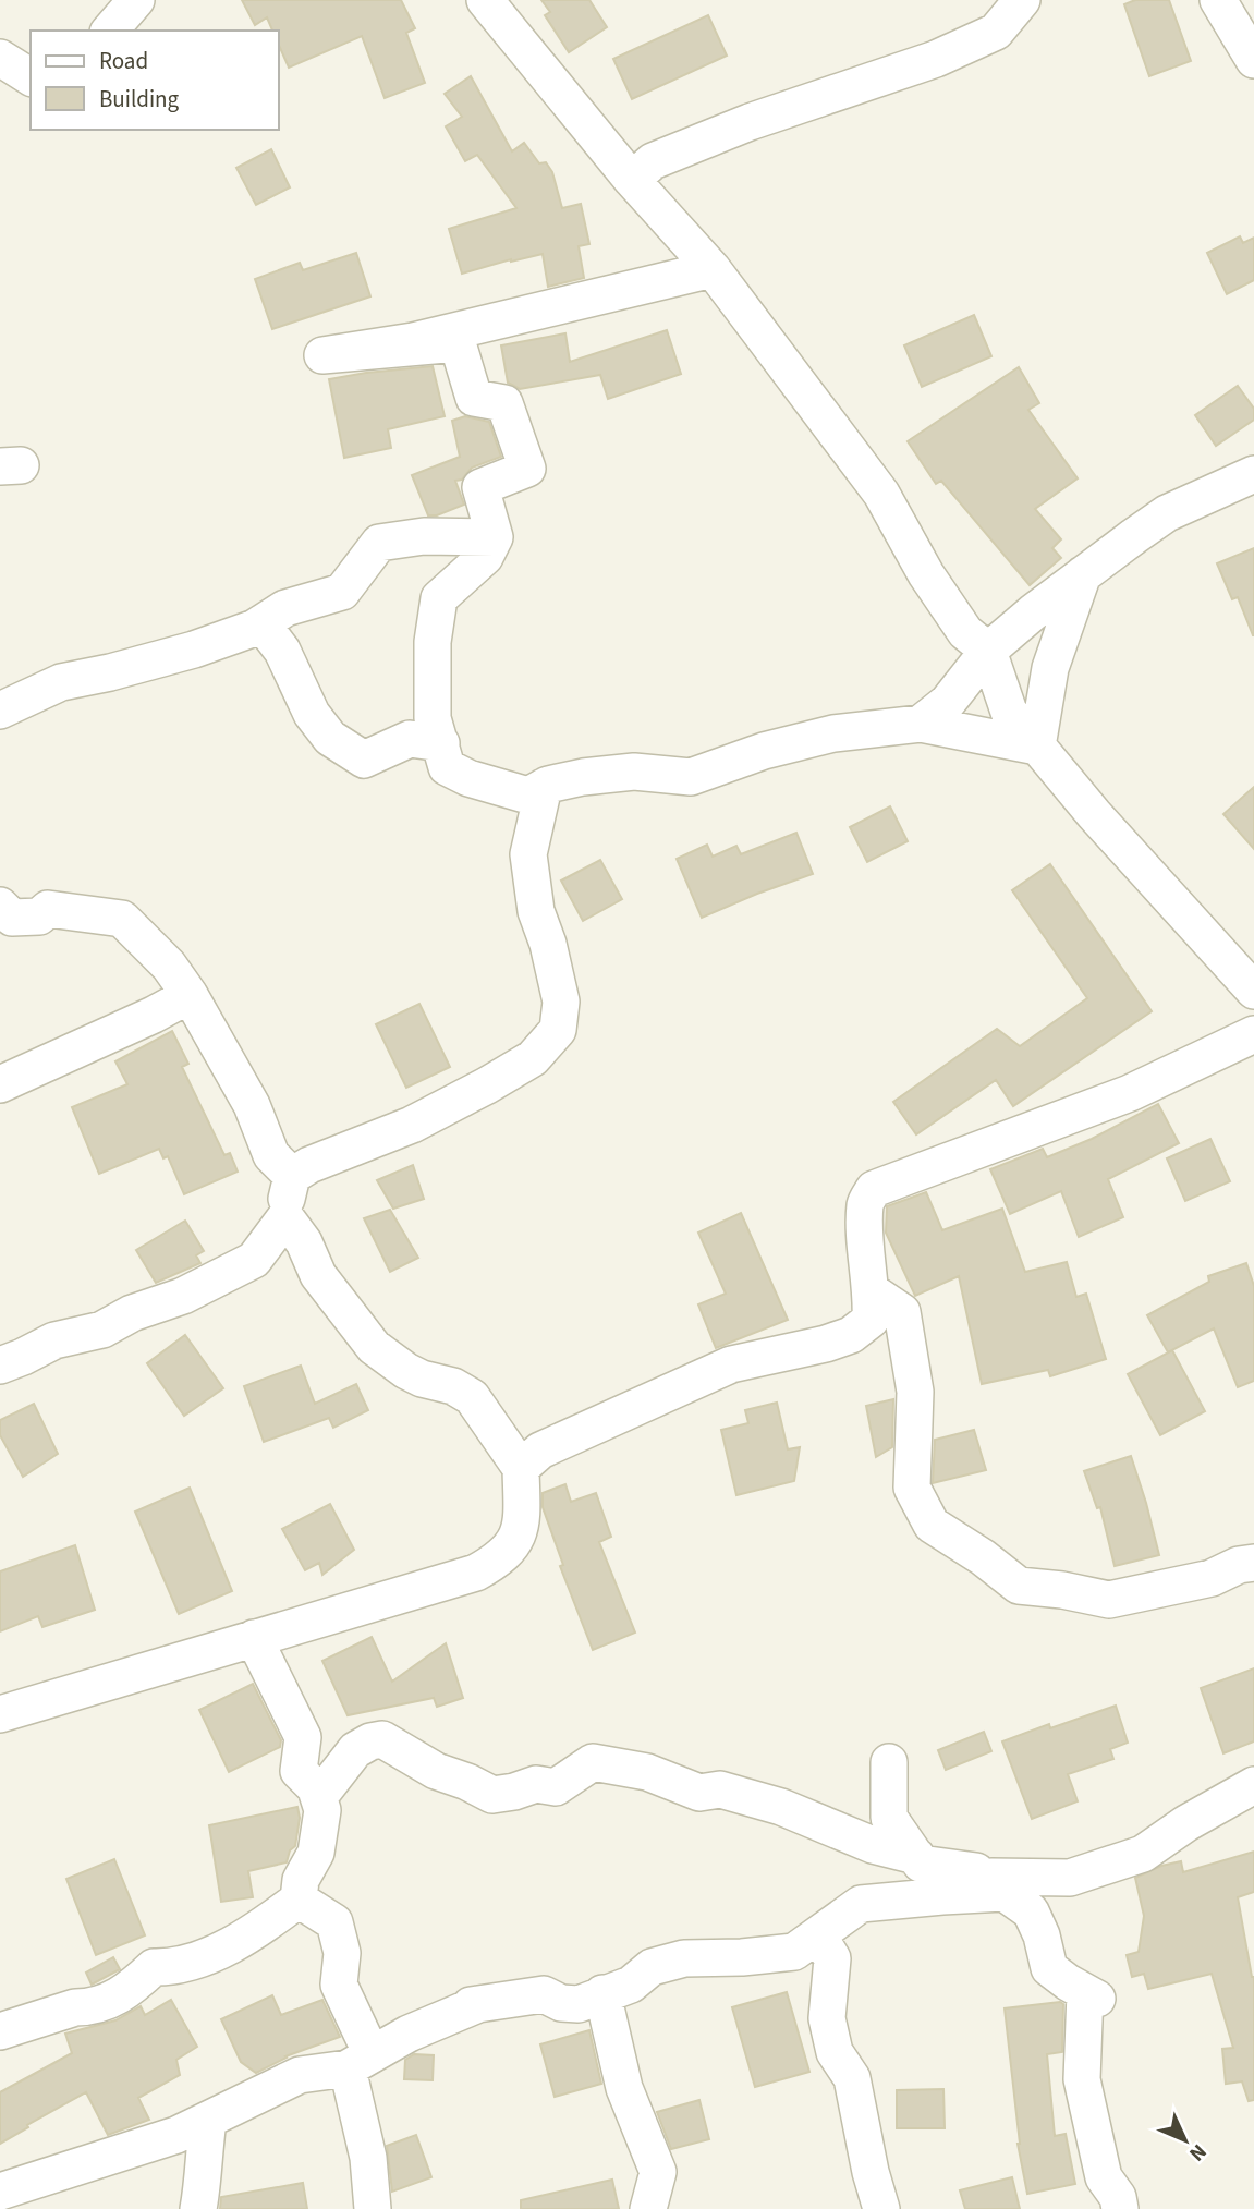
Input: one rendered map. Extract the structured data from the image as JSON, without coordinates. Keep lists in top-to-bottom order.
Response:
{
  "legend": ["Road", "Building"],
  "north": "bottom right"
}
